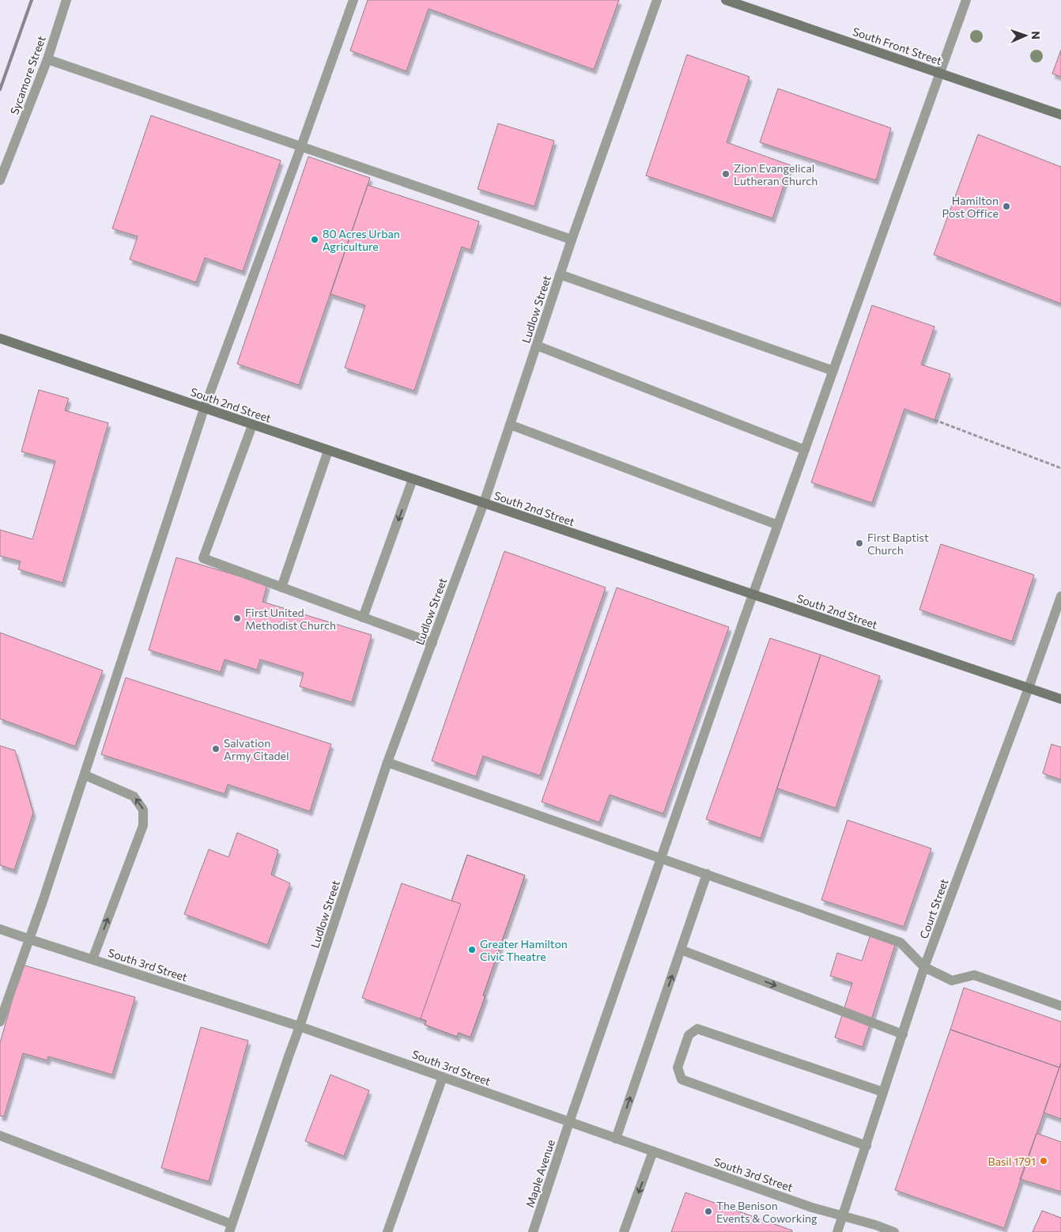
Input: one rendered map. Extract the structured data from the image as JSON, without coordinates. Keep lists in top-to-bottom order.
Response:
{
  "streets": {
    "street": [
      "South Front Street",
      "Sycamore Street",
      "Ludlow Street",
      "South 2nd Street",
      "Court Street",
      "South 3rd Street",
      "Maple Avenue"
    ]
  },
  "crossings": [
    ["South Front Street", "Maple Avenue"],
    ["Ludlow Street", "South 2nd Street"],
    ["Ludlow Street", "South 3rd Street"],
    ["South 2nd Street", "Court Street"],
    ["South 2nd Street", "Maple Avenue"],
    ["Court Street", "South 3rd Street"],
    ["South 3rd Street", "Maple Avenue"]
  ],
  "places": [
    "Zion Evangelical Lutheran Church",
    "Hamilton Post Office",
    "80 Acres Urban Agriculture",
    "First Baptist Church",
    "First United Methodist Church",
    "Salvation Army Citadel",
    "Greater Hamilton Civic Theatre",
    "Basil 1791",
    "The Benison Events & Coworking"
  ],
  "north": "right"
}
